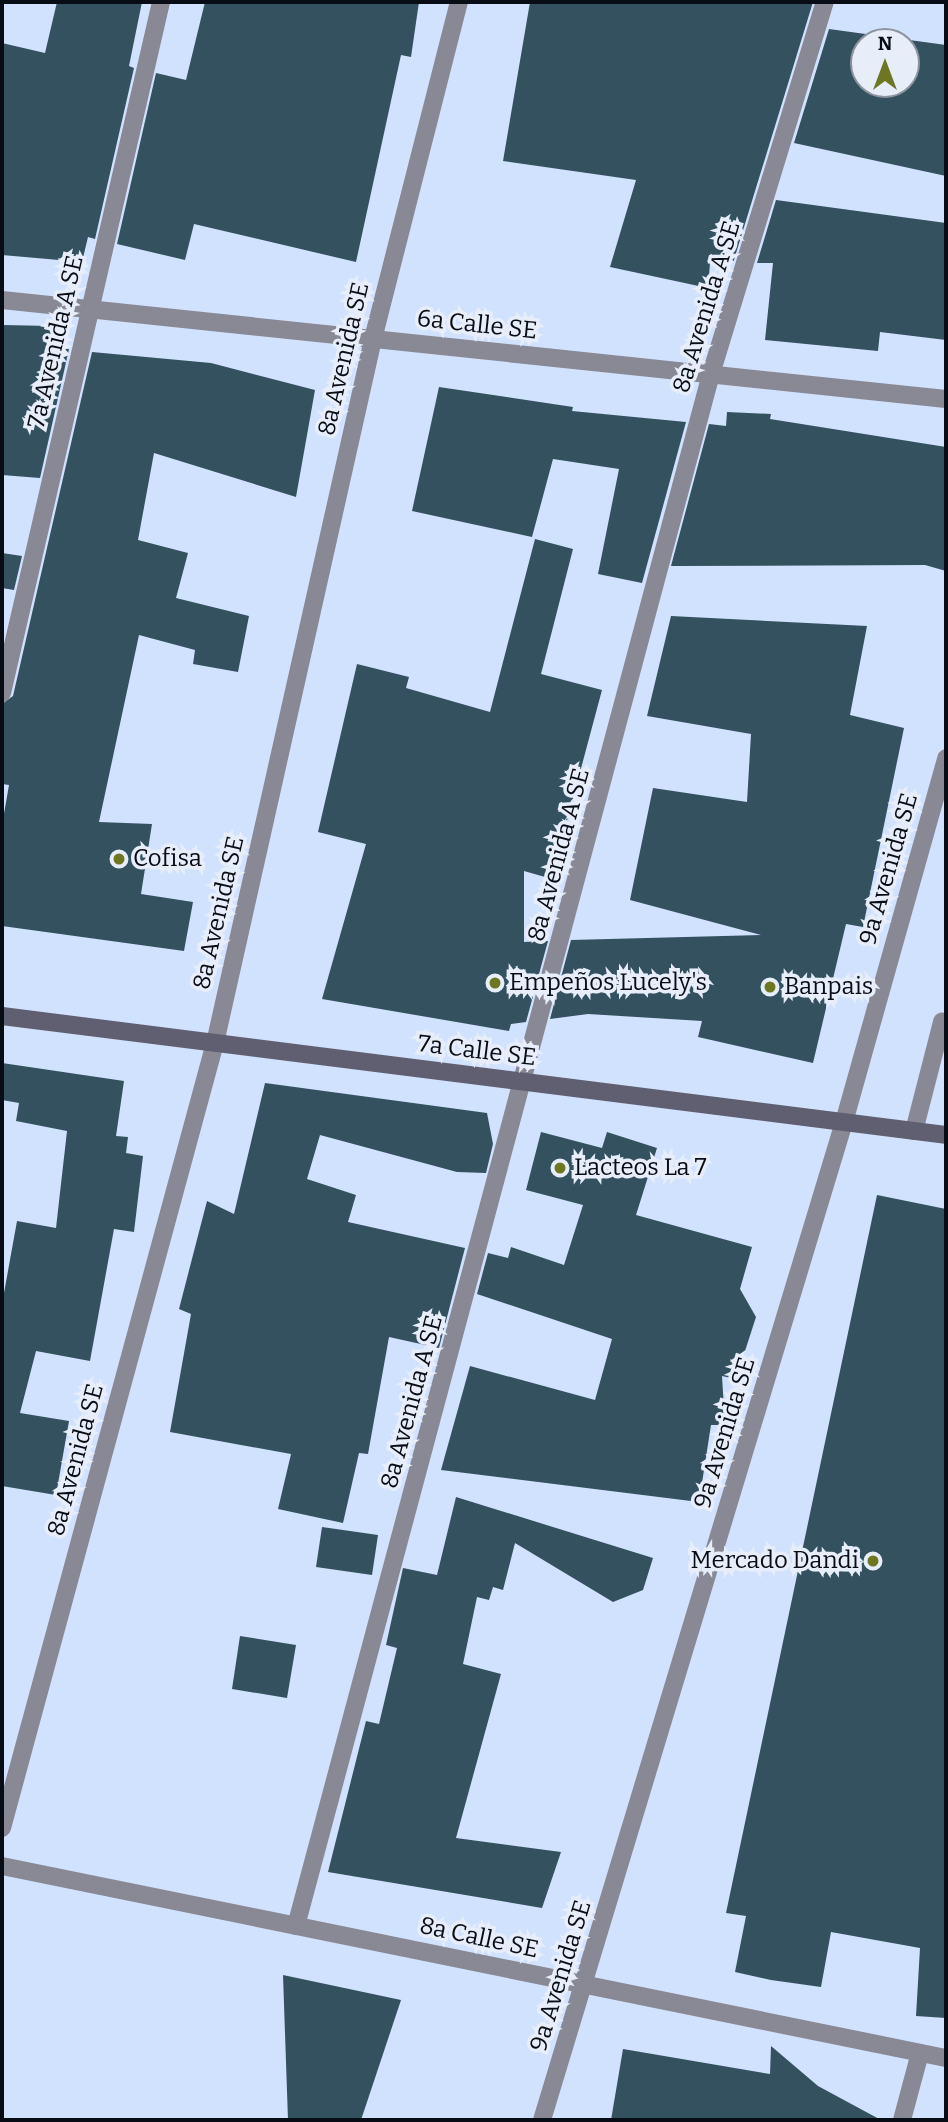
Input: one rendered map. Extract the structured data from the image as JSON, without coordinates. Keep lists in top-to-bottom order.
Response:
{
  "streets": {
    "main road": ["7a Calle SE"],
    "street": [
      "8a Avenida A SE",
      "6a Calle SE",
      "7a Avenida A SE",
      "8a Avenida SE",
      "9a Avenida SE",
      "8a Calle SE"
    ]
  },
  "crossings": [
    ["8a Avenida A SE", "6a Calle SE"],
    ["8a Avenida A SE", "7a Calle SE"],
    ["8a Avenida A SE", "8a Calle SE"],
    ["6a Calle SE", "7a Avenida A SE"],
    ["6a Calle SE", "8a Avenida SE"],
    ["8a Avenida SE", "7a Calle SE"],
    ["9a Avenida SE", "7a Calle SE"],
    ["9a Avenida SE", "8a Calle SE"]
  ],
  "places": [
    "Cofisa",
    "Empeños Lucely's",
    "Banpais",
    "Lacteos La 7",
    "Mercado Dandi"
  ],
  "north": "top"
}
